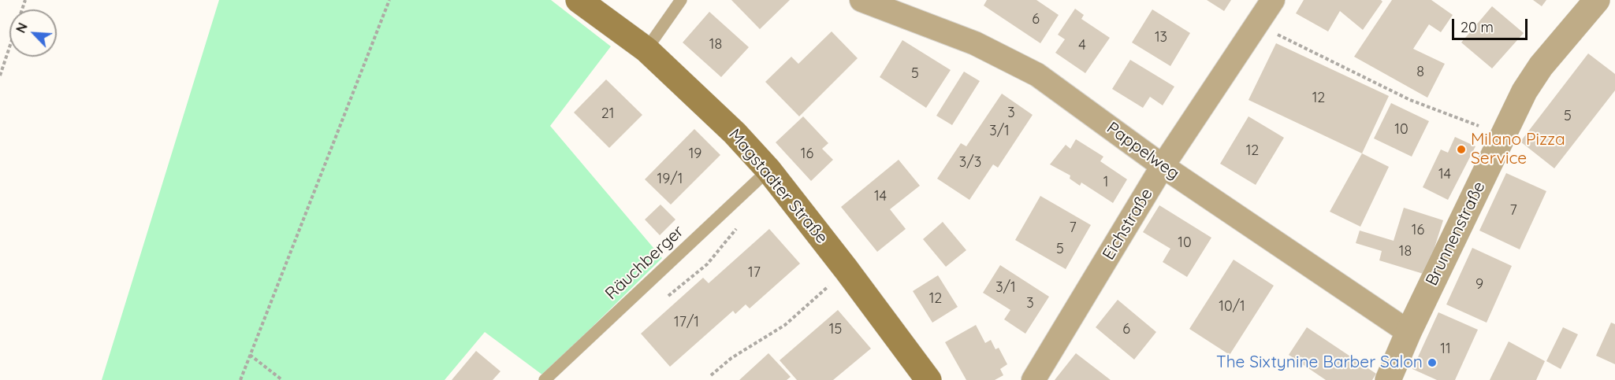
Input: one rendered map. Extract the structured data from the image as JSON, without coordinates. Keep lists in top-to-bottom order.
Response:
{
  "streets": {
    "main road": ["Magstadter Straße"],
    "street": ["Pappelweg", "Eichstraße", "Brunnenstraße"],
    "lane": ["Räuchberger"]
  },
  "crossings": [
    ["Pappelweg", "Eichstraße"],
    ["Pappelweg", "Brunnenstraße"],
    ["Magstadter Straße", "Räuchberger"]
  ],
  "places": ["Milano Pizza Service", "The Sixtynine Barber Salon"],
  "house_numbers": [
    "6",
    "13",
    "18",
    "4",
    "8",
    "5",
    "12",
    "3",
    "21",
    "5",
    "10",
    "3/1",
    "12",
    "19",
    "16",
    "3/3",
    "14",
    "19/1",
    "1",
    "14",
    "7",
    "7",
    "16",
    "10",
    "5",
    "18",
    "17",
    "9",
    "3/1",
    "12",
    "3",
    "10/1",
    "17/1",
    "15",
    "6",
    "11"
  ],
  "scale_bar": "20 m",
  "north": "top left"
}
